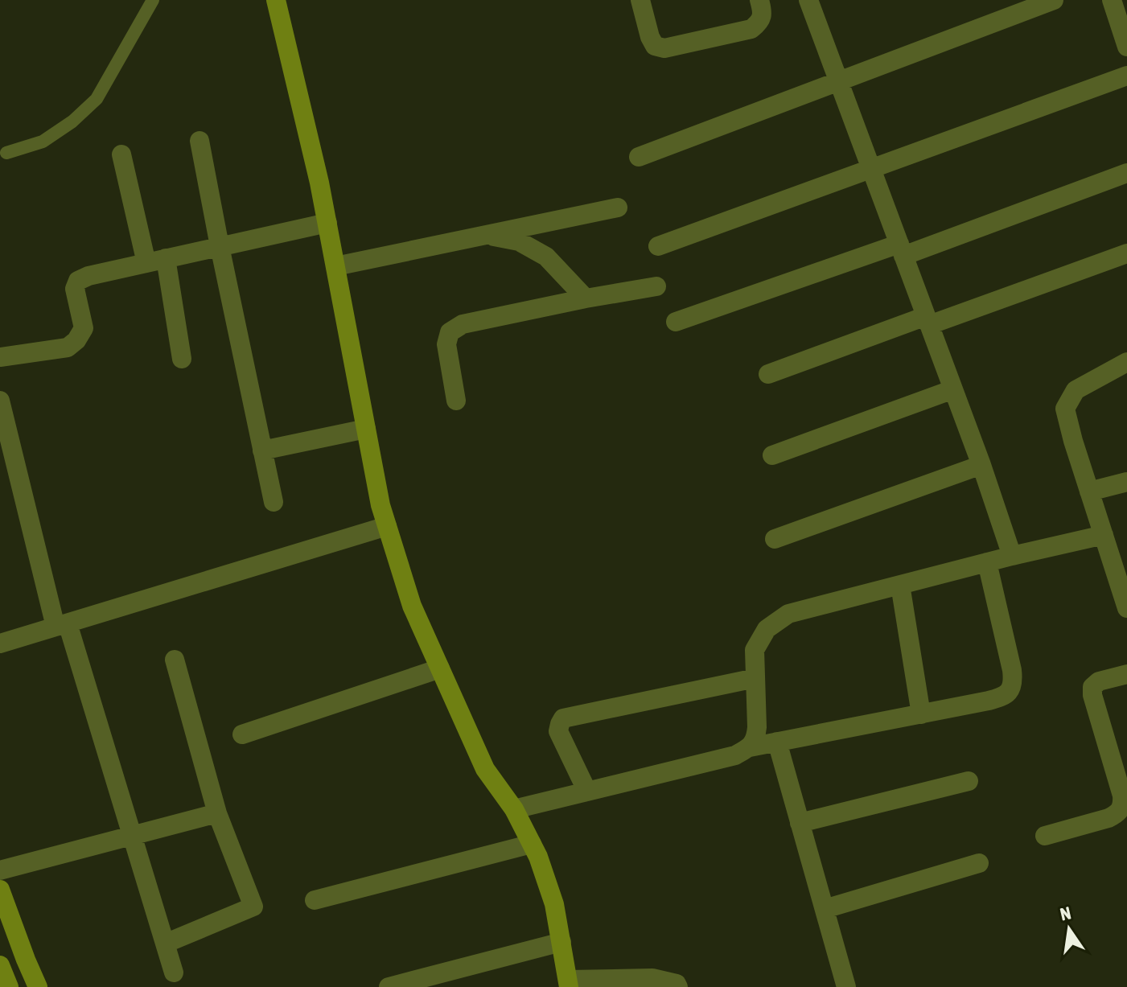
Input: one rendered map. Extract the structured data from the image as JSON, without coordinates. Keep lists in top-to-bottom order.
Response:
{
  "north": "top"
}
